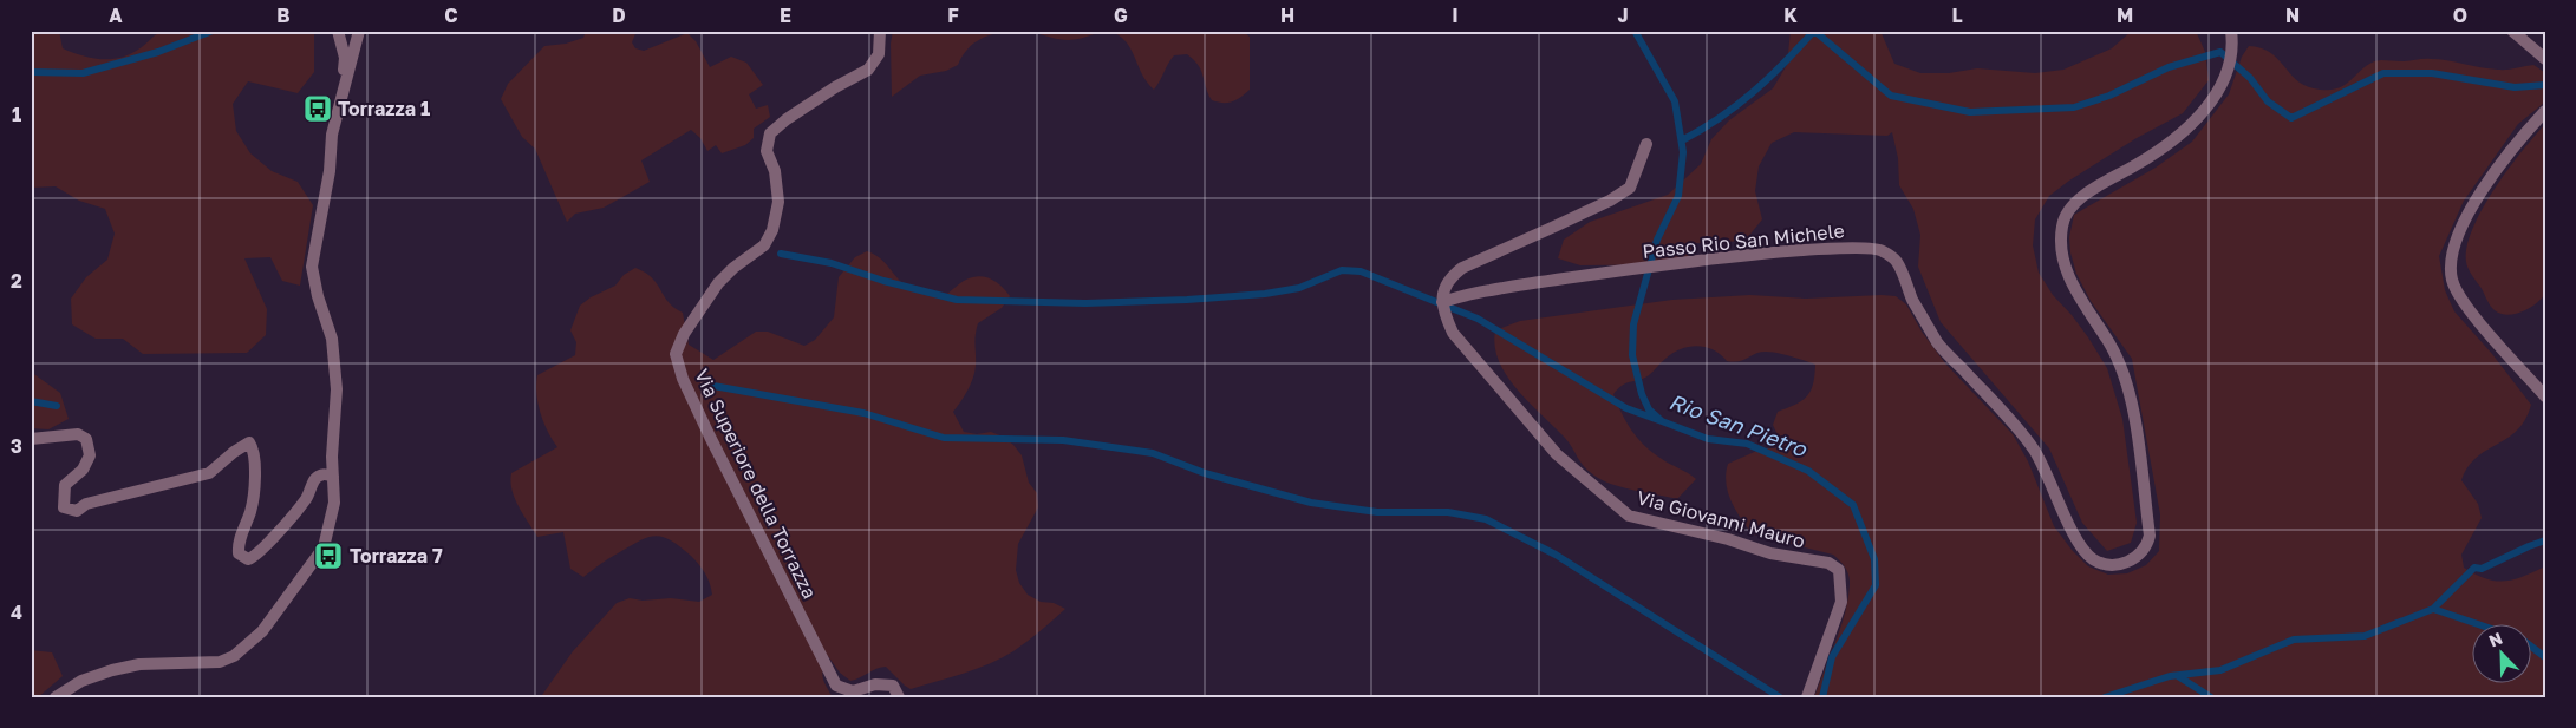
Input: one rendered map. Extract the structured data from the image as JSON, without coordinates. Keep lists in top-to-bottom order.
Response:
{
  "streets": {
    "street": ["Passo Rio San Michele", "Via Superiore della Torrazza", "Via Giovanni Mauro"]
  },
  "crossings": [
    ["Passo Rio San Michele", "Via Giovanni Mauro"]
  ],
  "water": ["Rio San Pietro"],
  "places": {
    "bus stop": ["Torrazza 1", "Torrazza 7"]
  },
  "north": "top left",
  "grid": {
    "columns": [
      "A",
      "B",
      "C",
      "D",
      "E",
      "F",
      "G",
      "H",
      "I",
      "J",
      "K",
      "L",
      "M",
      "N",
      "O"
    ],
    "rows": [
      "1",
      "2",
      "3",
      "4"
    ]
  }
}
